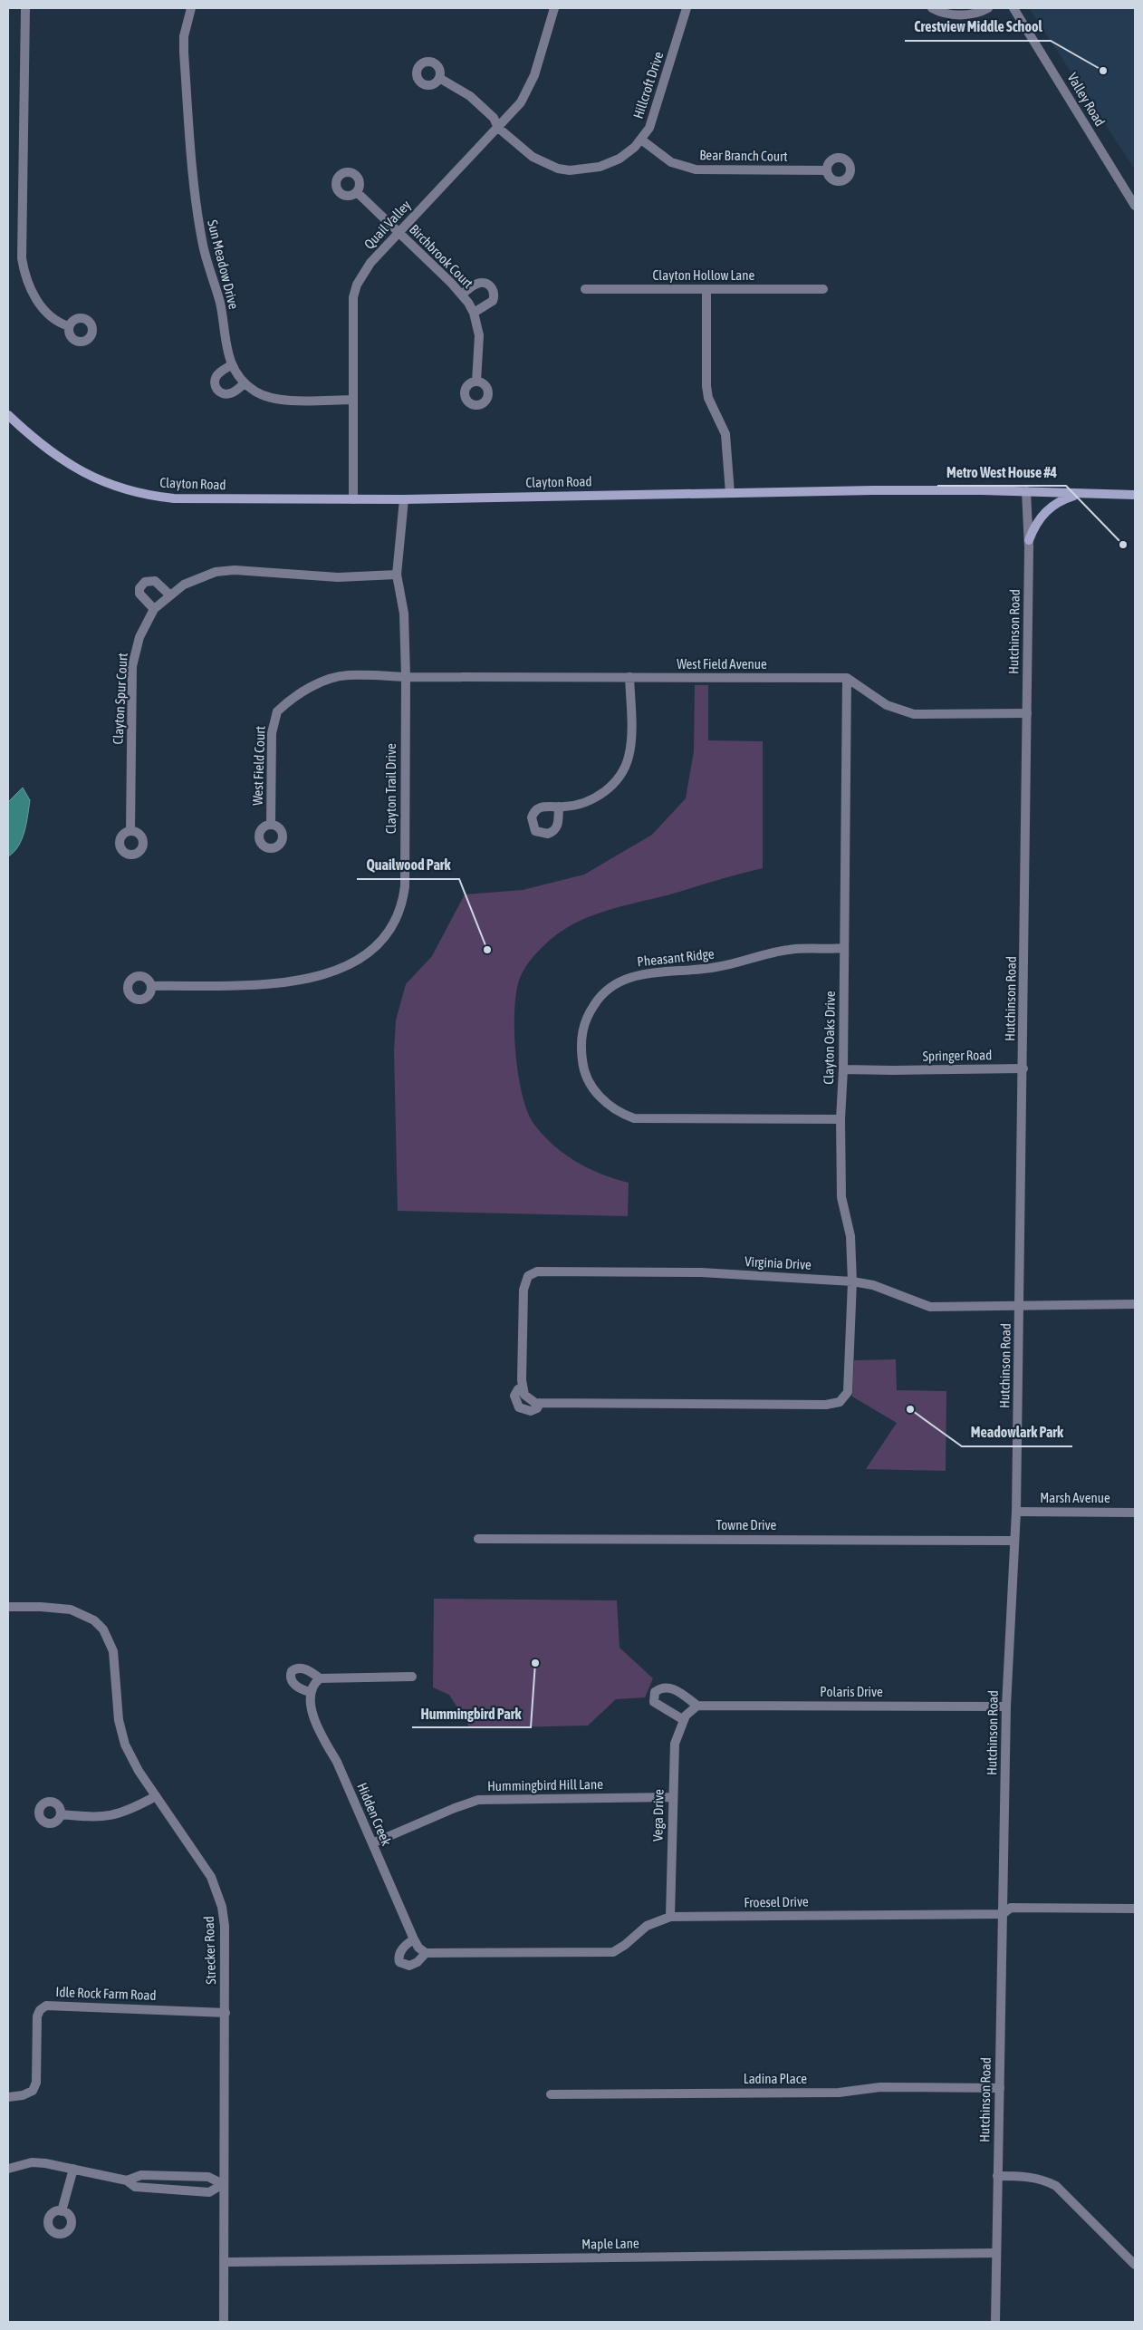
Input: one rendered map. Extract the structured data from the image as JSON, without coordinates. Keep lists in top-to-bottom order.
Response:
{
  "streets": {
    "main road": ["Clayton Road"],
    "street": [
      "Hillcroft Drive",
      "Valley Road",
      "Bear Branch Court",
      "Quail Valley",
      "Birchbrook Court",
      "Sun Meadow Drive",
      "Clayton Hollow Lane",
      "Hutchinson Road",
      "West Field Avenue",
      "Clayton Spur Court",
      "West Field Court",
      "Clayton Trail Drive",
      "Pheasant Ridge",
      "Clayton Oaks Drive",
      "Springer Road",
      "Virginia Drive",
      "Marsh Avenue",
      "Towne Drive",
      "Polaris Drive",
      "Hummingbird Hill Lane",
      "Hidden Creek",
      "Vega Drive",
      "Froesel Drive",
      "Strecker Road",
      "Idle Rock Farm Road",
      "Ladina Place",
      "Maple Lane"
    ]
  },
  "crossings": [
    ["Hillcroft Drive", "Bear Branch Court"],
    ["Hillcroft Drive", "Quail Valley"],
    ["Quail Valley", "Birchbrook Court"],
    ["Quail Valley", "Sun Meadow Drive"],
    ["Quail Valley", "Clayton Road"],
    ["Clayton Road", "Hutchinson Road"],
    ["Clayton Road", "Clayton Trail Drive"],
    ["Hutchinson Road", "Springer Road"],
    ["Hutchinson Road", "Virginia Drive"],
    ["Hutchinson Road", "Marsh Avenue"],
    ["Hutchinson Road", "Towne Drive"],
    ["Hutchinson Road", "Polaris Drive"],
    ["Hutchinson Road", "Froesel Drive"],
    ["Hutchinson Road", "Ladina Place"],
    ["Hutchinson Road", "Maple Lane"],
    ["West Field Avenue", "West Field Court"],
    ["West Field Avenue", "Clayton Trail Drive"],
    ["West Field Avenue", "Clayton Oaks Drive"],
    ["Clayton Spur Court", "Clayton Trail Drive"],
    ["West Field Court", "Clayton Trail Drive"],
    ["Pheasant Ridge", "Clayton Oaks Drive"],
    ["Clayton Oaks Drive", "Springer Road"],
    ["Clayton Oaks Drive", "Virginia Drive"],
    ["Hummingbird Hill Lane", "Hidden Creek"],
    ["Hummingbird Hill Lane", "Vega Drive"],
    ["Hidden Creek", "Froesel Drive"],
    ["Vega Drive", "Froesel Drive"],
    ["Strecker Road", "Idle Rock Farm Road"],
    ["Strecker Road", "Maple Lane"]
  ],
  "places": [
    "Crestview Middle School",
    "Metro West House #4",
    "Quailwood Park",
    "Meadowlark Park",
    "Hummingbird Park"
  ]
}
